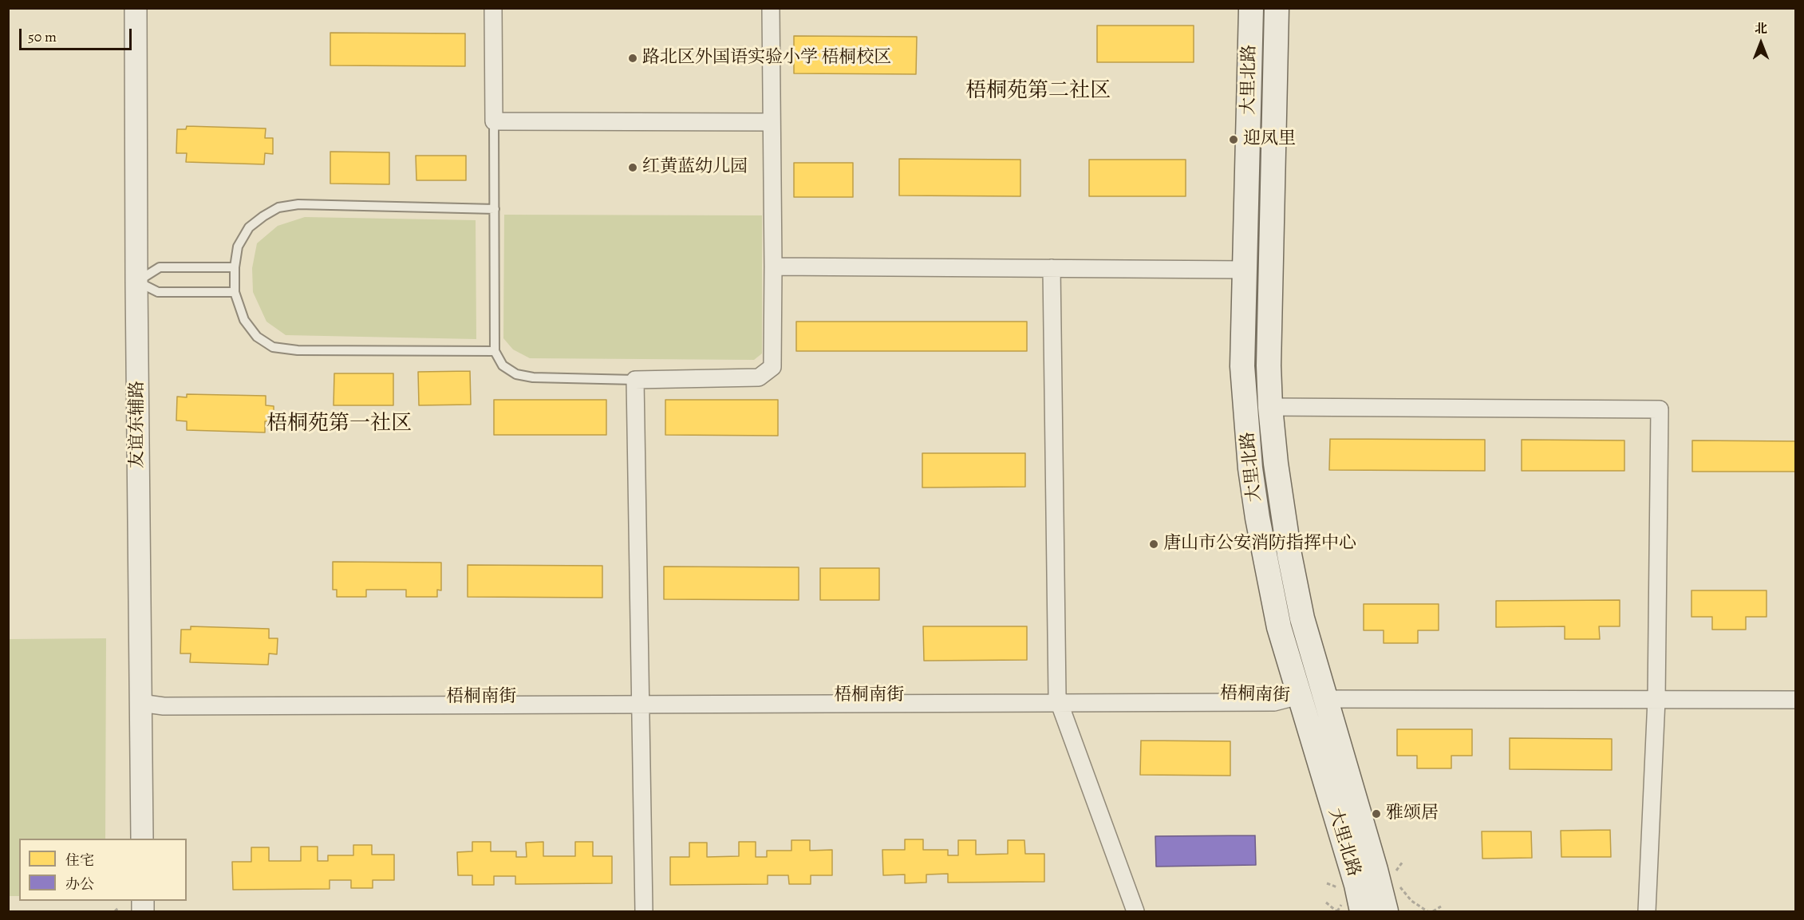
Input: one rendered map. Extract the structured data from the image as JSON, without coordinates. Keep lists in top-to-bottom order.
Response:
{
  "streets": {
    "main road": ["大里北路"],
    "street": ["友谊东辅路", "梧桐南街"]
  },
  "crossings": [
    ["大里北路", "梧桐南街"],
    ["友谊东辅路", "梧桐南街"]
  ],
  "districts": ["梧桐苑第二社区", "梧桐苑第一社区"],
  "places": [
    "路北区外国语实验小学 梧桐校区",
    "迎凤里",
    "红黄蓝幼儿园",
    "唐山市公安消防指挥中心",
    "雅颂居"
  ],
  "legend": ["住宅", "办公"],
  "scale_bar": "50 m",
  "north": "top"
}
